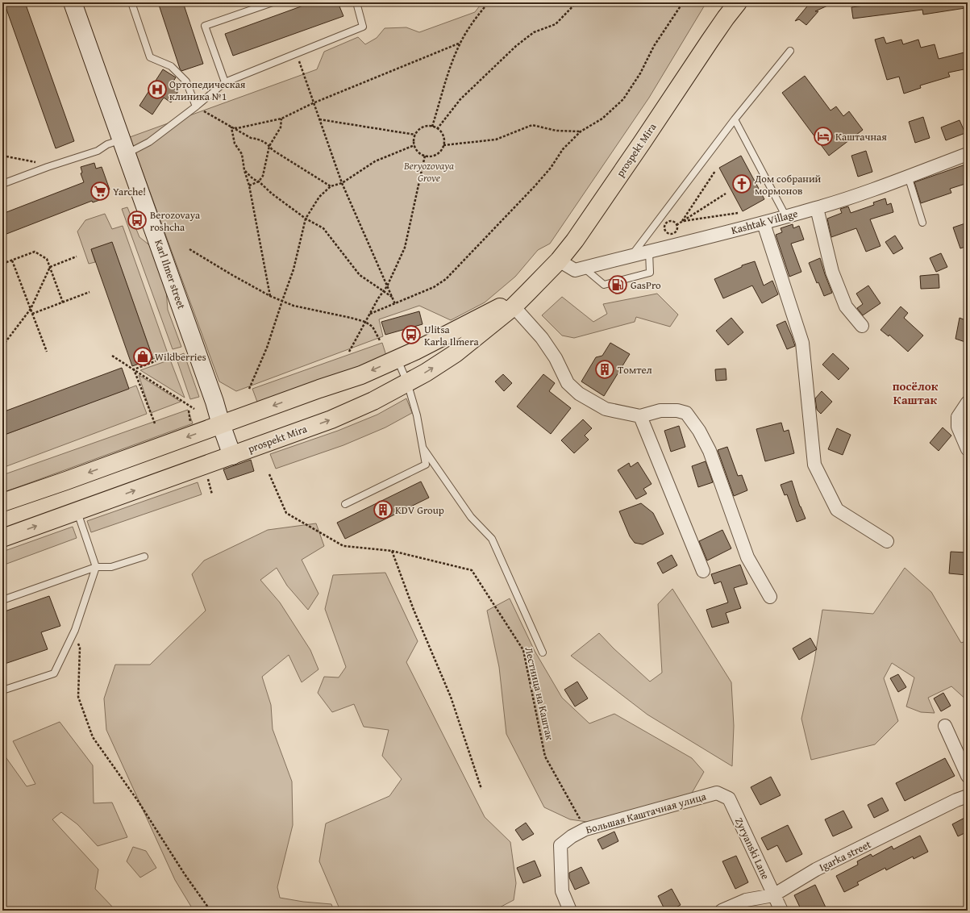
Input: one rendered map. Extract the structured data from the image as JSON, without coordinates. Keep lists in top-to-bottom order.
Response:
{
  "streets": {
    "main road": ["prospekt Mira"],
    "street": [
      "Kashtak Village",
      "Karl Ilmer street",
      "Большая Каштачная улица",
      "Zyryanski Lane",
      "Igarka street"
    ],
    "path": ["Лестница на Каштак"]
  },
  "crossings": [
    ["prospekt Mira", "Kashtak Village"],
    ["prospekt Mira", "Karl Ilmer street"],
    ["Лестница на Каштак", "Большая Каштачная улица"],
    ["Большая Каштачная улица", "Zyryanski Lane"],
    ["Zyryanski Lane", "Igarka street"]
  ],
  "districts": ["посёлок Каштак"],
  "parks": ["Beryozovaya Grove"],
  "places": {
    "hospital": ["Ортопедическая клиника №1"],
    "hotel": ["Каштачная"],
    "church": ["Дом собраний мормонов"],
    "supermarket": ["Yarche!"],
    "bus stop": ["Berozovaya roshcha", "Ulitsa Karla Ilmera"],
    "fuel station": ["GasPro"],
    "shop": ["Wildberries"],
    "building": ["Томтел", "KDV Group"]
  }
}
